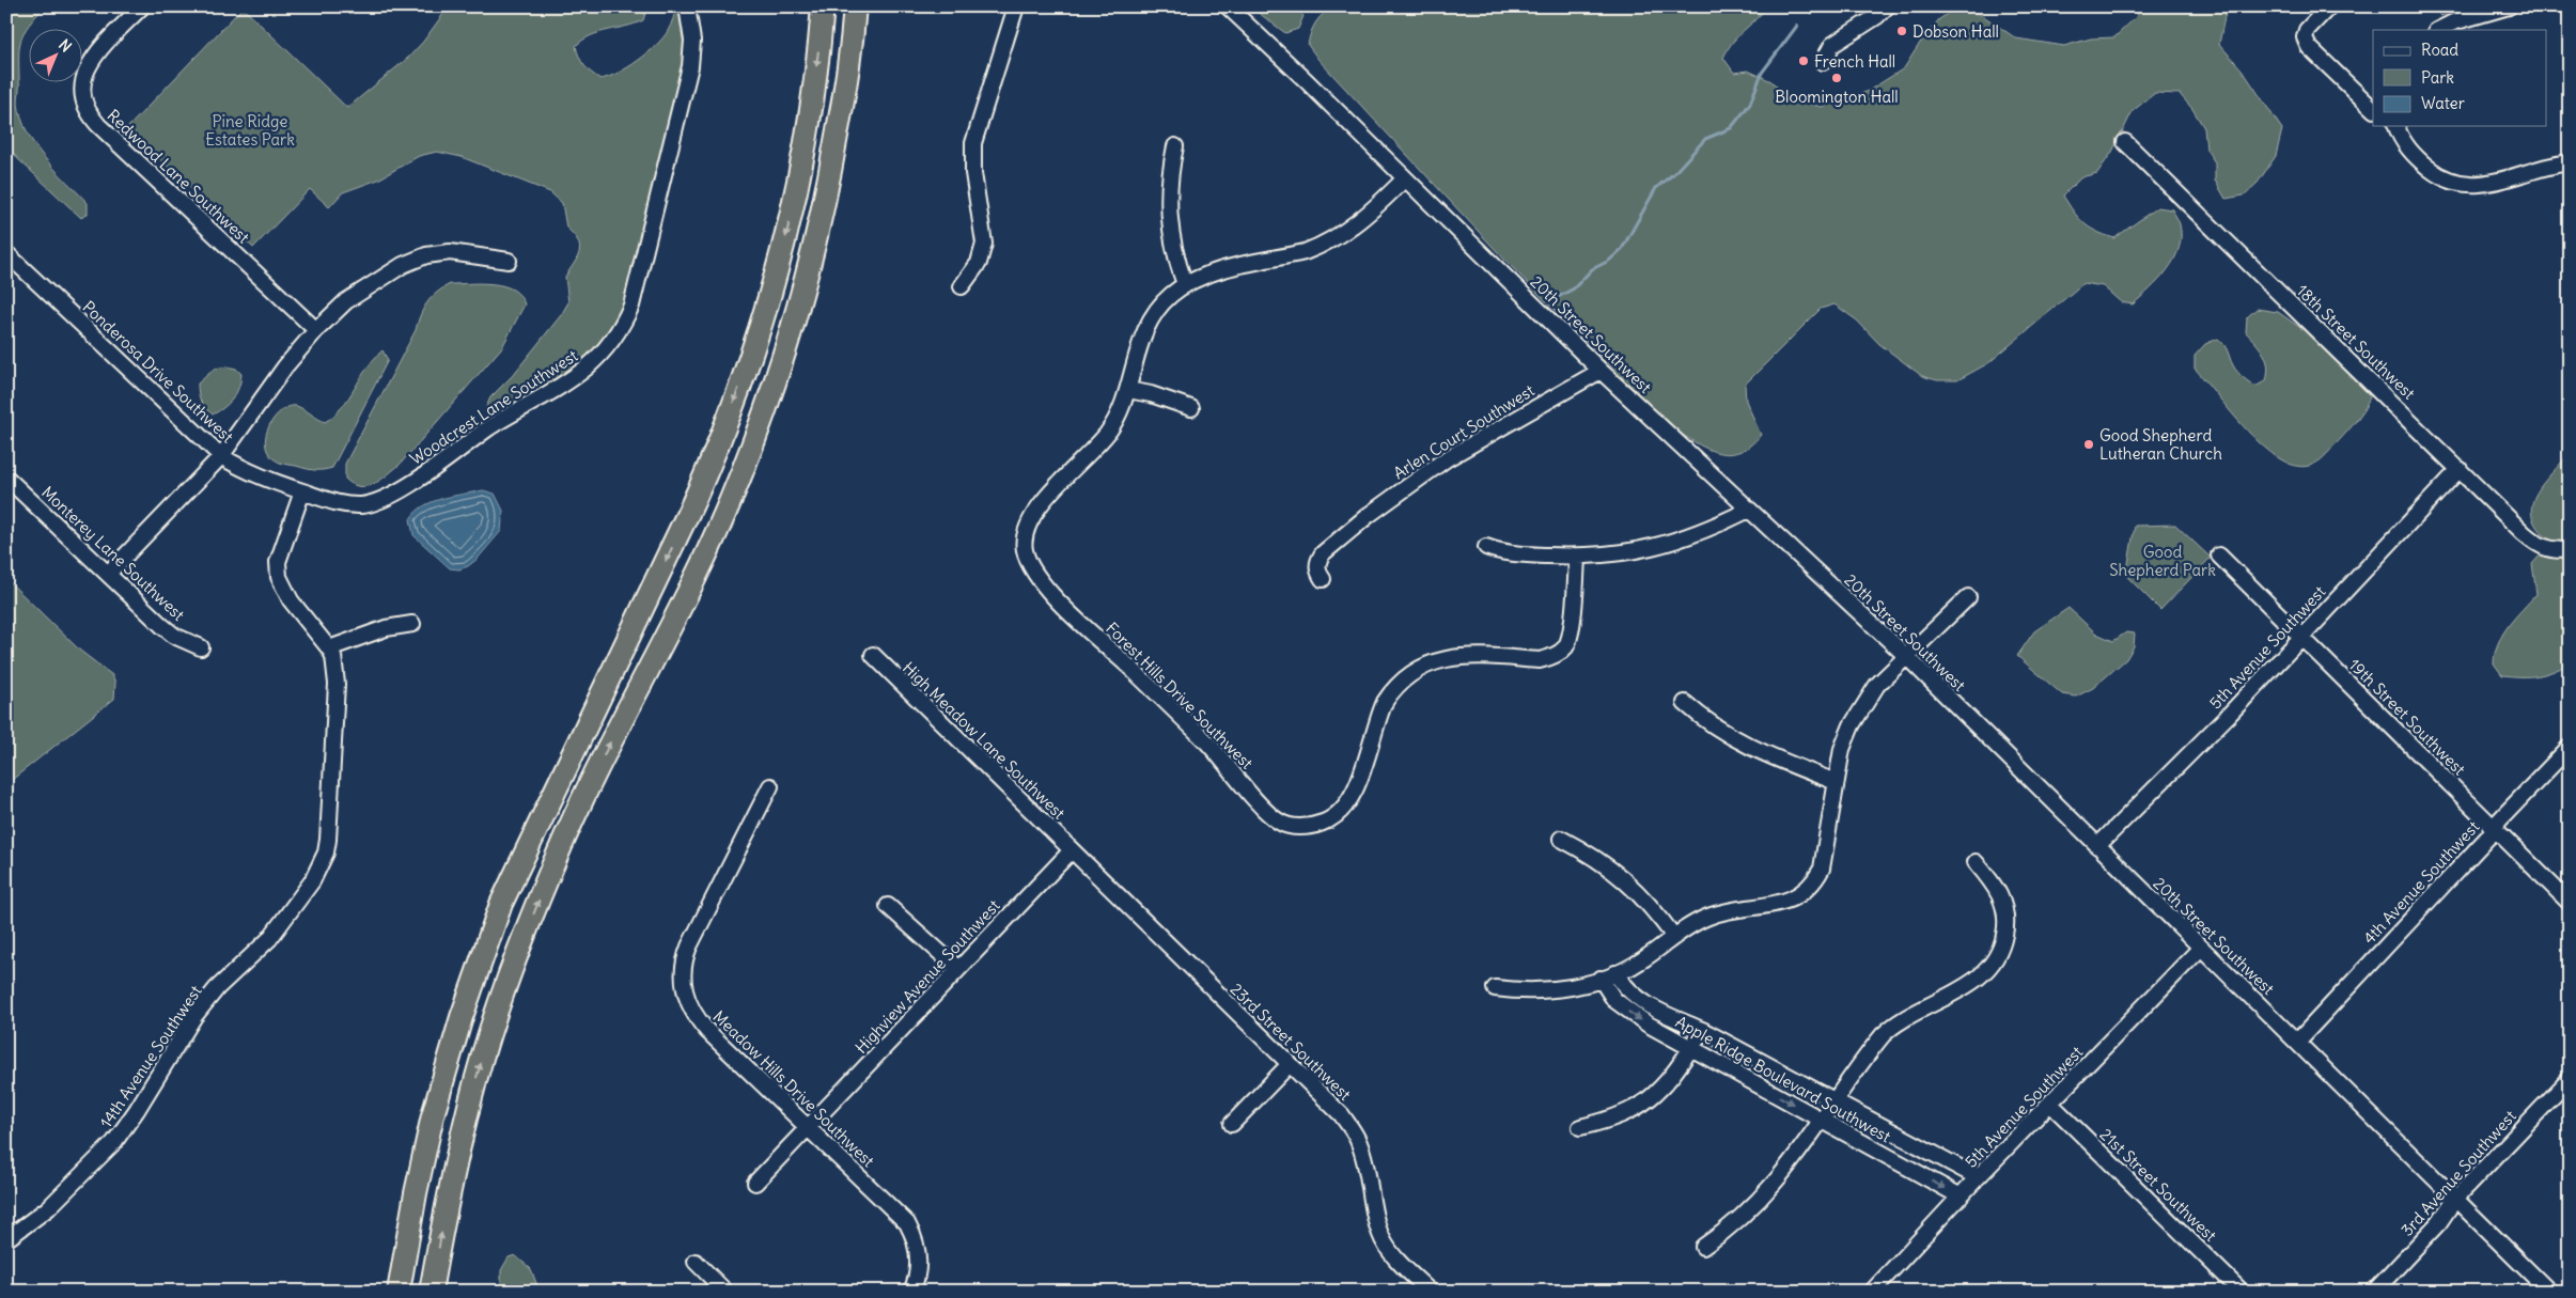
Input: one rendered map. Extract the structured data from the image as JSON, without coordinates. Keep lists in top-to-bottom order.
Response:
{
  "streets": {
    "street": [
      "Redwood Lane Southwest",
      "20th Street Southwest",
      "18th Street Southwest",
      "Ponderosa Drive Southwest",
      "Woodcrest Lane Southwest",
      "Arlen Court Southwest",
      "Monterey Lane Southwest",
      "5th Avenue Southwest",
      "Forest Hills Drive Southwest",
      "19th Street Southwest",
      "High Meadow Lane Southwest",
      "4th Avenue Southwest",
      "Highview Avenue Southwest",
      "23rd Street Southwest",
      "14th Avenue Southwest",
      "Apple Ridge Boulevard Southwest",
      "Meadow Hills Drive Southwest",
      "3rd Avenue Southwest",
      "21st Street Southwest"
    ]
  },
  "crossings": [
    ["20th Street Southwest", "Arlen Court Southwest"],
    ["20th Street Southwest", "5th Avenue Southwest"],
    ["20th Street Southwest", "Forest Hills Drive Southwest"],
    ["20th Street Southwest", "4th Avenue Southwest"],
    ["20th Street Southwest", "3rd Avenue Southwest"],
    ["18th Street Southwest", "5th Avenue Southwest"],
    ["Ponderosa Drive Southwest", "Woodcrest Lane Southwest"],
    ["Ponderosa Drive Southwest", "14th Avenue Southwest"],
    ["Woodcrest Lane Southwest", "14th Avenue Southwest"],
    ["5th Avenue Southwest", "19th Street Southwest"],
    ["5th Avenue Southwest", "Apple Ridge Boulevard Southwest"],
    ["5th Avenue Southwest", "21st Street Southwest"],
    ["19th Street Southwest", "4th Avenue Southwest"],
    ["High Meadow Lane Southwest", "Highview Avenue Southwest"],
    ["High Meadow Lane Southwest", "23rd Street Southwest"],
    ["Highview Avenue Southwest", "23rd Street Southwest"],
    ["Highview Avenue Southwest", "Meadow Hills Drive Southwest"]
  ],
  "parks": ["Pine Ridge Estates Park", "Good Shepherd Park"],
  "places": [
    "Dobson Hall",
    "French Hall",
    "Bloomington Hall",
    "Good Shepherd Lutheran Church"
  ],
  "legend": ["Road", "Park", "Water"],
  "north": "top right"
}
